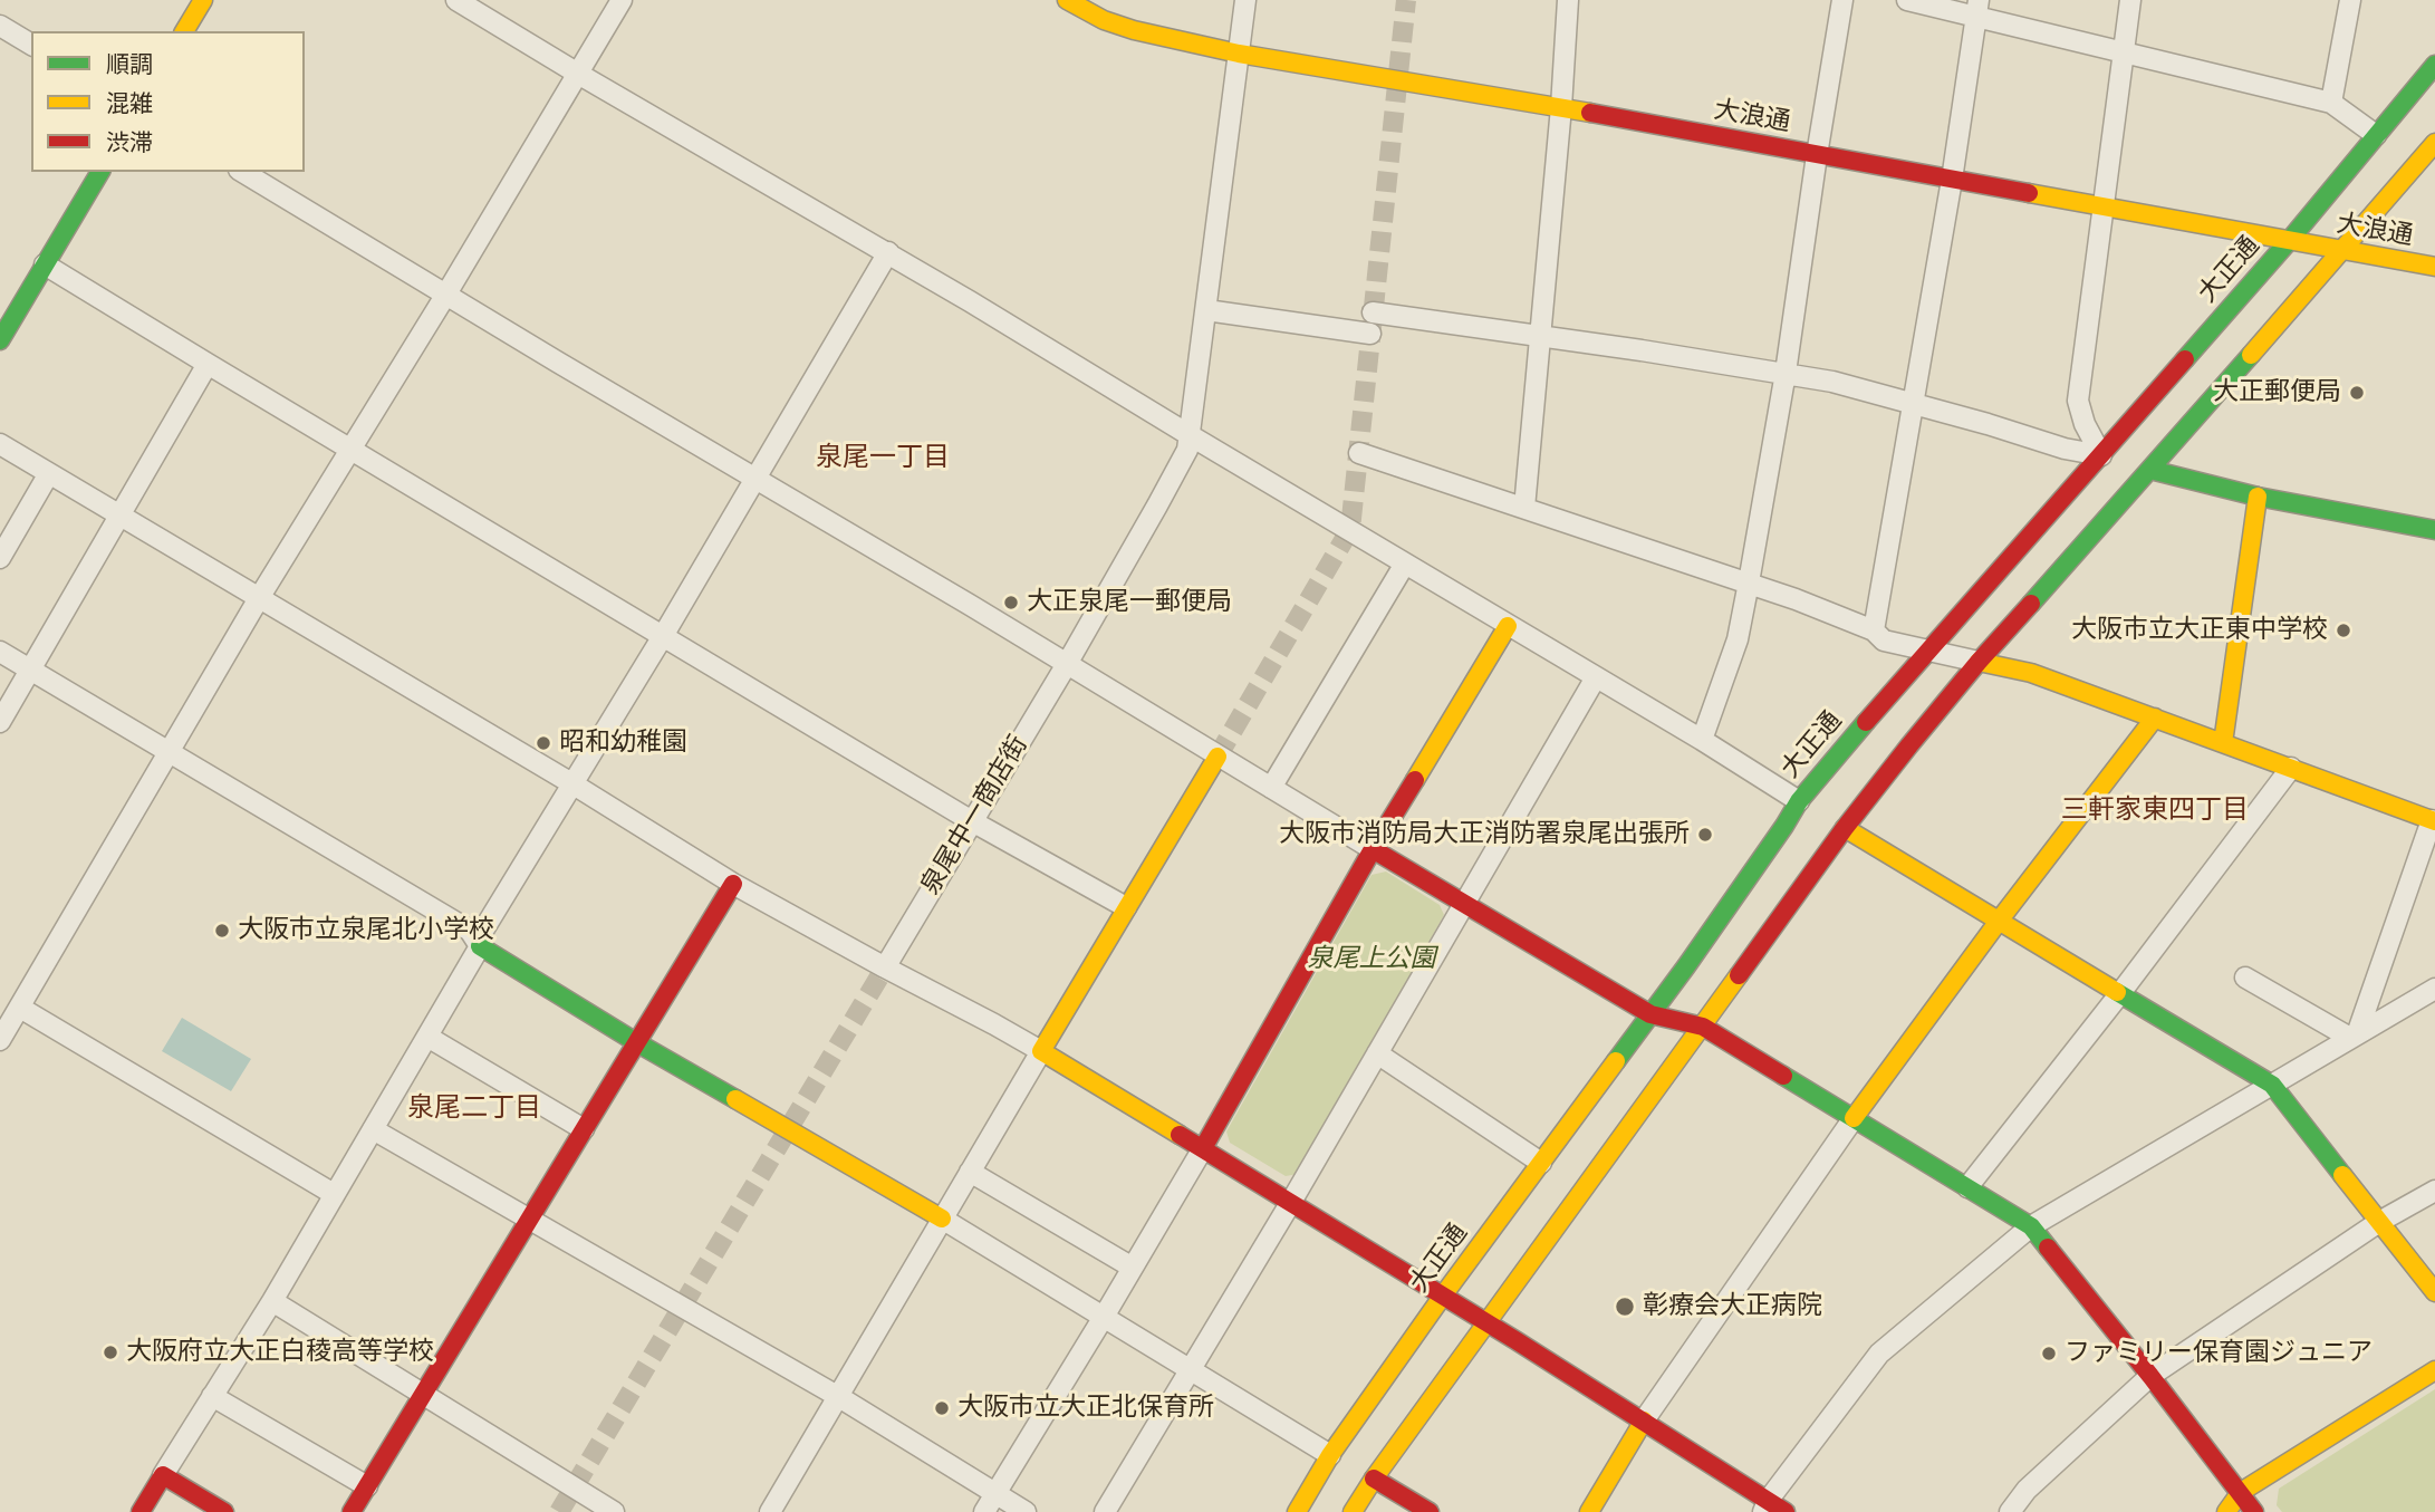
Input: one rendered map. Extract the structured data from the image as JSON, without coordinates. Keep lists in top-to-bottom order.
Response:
{
  "streets": {
    "street": ["大浪通", "大正通", "泉尾中一商店街"]
  },
  "crossings": [
    ["大浪通", "大正通"],
    ["大浪通", "泉尾中一商店街"]
  ],
  "districts": ["泉尾一丁目", "三軒家東四丁目", "泉尾二丁目"],
  "parks": ["泉尾上公園"],
  "places": [
    "大正郵便局",
    "大正泉尾一郵便局",
    "大阪市立大正東中学校",
    "昭和幼稚園",
    "大阪市消防局大正消防署泉尾出張所",
    "大阪市立泉尾北小学校",
    "彰療会大正病院",
    "大阪府立大正白稜高等学校",
    "ファミリー保育園ジュニア",
    "大阪市立大正北保育所"
  ],
  "legend": ["順調", "混雑", "渋滞"]
}
